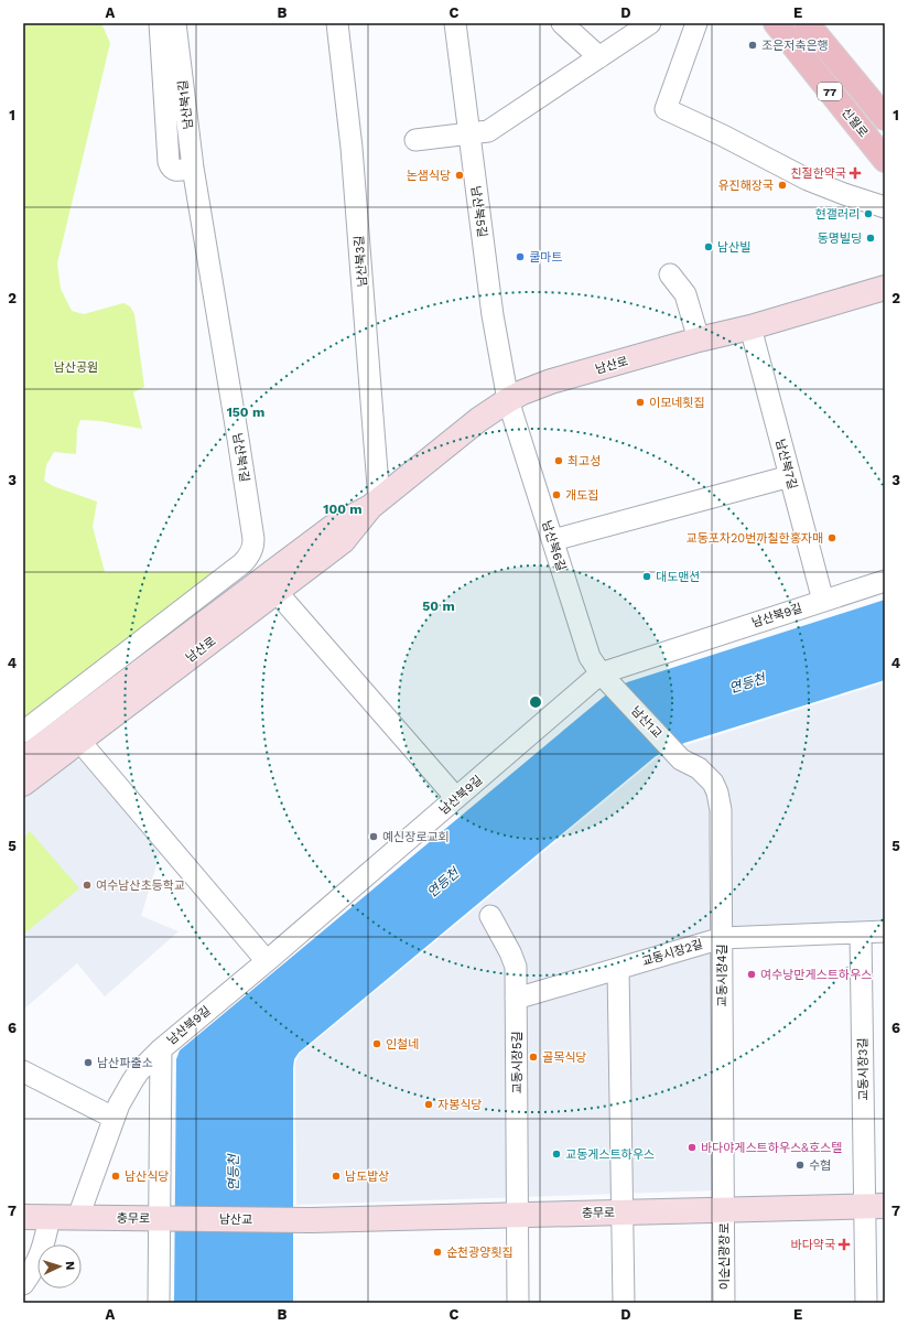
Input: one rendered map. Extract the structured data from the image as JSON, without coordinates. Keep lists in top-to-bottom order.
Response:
{
  "streets": {
    "main road": ["77", "신월로"],
    "street": [
      "남산북1길",
      "남산북5길",
      "남산북3길",
      "남산로",
      "남산북7길",
      "남산북6길",
      "남산북9길",
      "남산1교",
      "교동시장2길",
      "교동시장4길",
      "교동시장5길",
      "교동시장3길",
      "충무로",
      "남산교",
      "이순신광장로"
    ]
  },
  "crossings": [
    ["남산북5길", "남산로"],
    ["남산북5길", "남산북6길"],
    ["남산북3길", "남산로"],
    ["남산로", "남산북7길"],
    ["남산로", "남산북6길"],
    ["남산북7길", "남산북9길"],
    ["남산북6길", "남산북9길"],
    ["남산북6길", "남산1교"],
    ["남산북9길", "남산1교"],
    ["남산북9길", "충무로"],
    ["남산북9길", "남산교"],
    ["남산1교", "교동시장4길"],
    ["교동시장2길", "교동시장4길"],
    ["교동시장2길", "교동시장5길"],
    ["교동시장2길", "교동시장3길"],
    ["교동시장4길", "충무로"],
    ["교동시장4길", "이순신광장로"],
    ["교동시장5길", "충무로"],
    ["교동시장3길", "충무로"],
    ["충무로", "남산교"],
    ["충무로", "이순신광장로"]
  ],
  "water": ["연등천"],
  "parks": ["남산공원"],
  "places": {
    "other": [
      "조은저축은행",
      "논샘식당",
      "유진해장국",
      "현갤러리",
      "동명빌딩",
      "남산빌",
      "쿨마트",
      "이모네횟집",
      "최고성",
      "개도집",
      "교동포차20번까칠한홍자매",
      "대도맨션",
      "예신장로교회",
      "여수남산초등학교",
      "여수낭만게스트하우스",
      "인철네",
      "골목식당",
      "남산파출소",
      "자봉식당",
      "바다야게스트하우스&호스텔",
      "교동게스트하우스",
      "수협",
      "남산식당",
      "남도밥상",
      "순천광양횟집"
    ],
    "health": ["친절한약국", "바다약국"]
  },
  "north": "right",
  "grid": {
    "columns": [
      "A",
      "B",
      "C",
      "D",
      "E"
    ],
    "rows": [
      "1",
      "2",
      "3",
      "4",
      "5",
      "6",
      "7"
    ]
  },
  "rings": ["150 m", "100 m", "50 m"]
}
